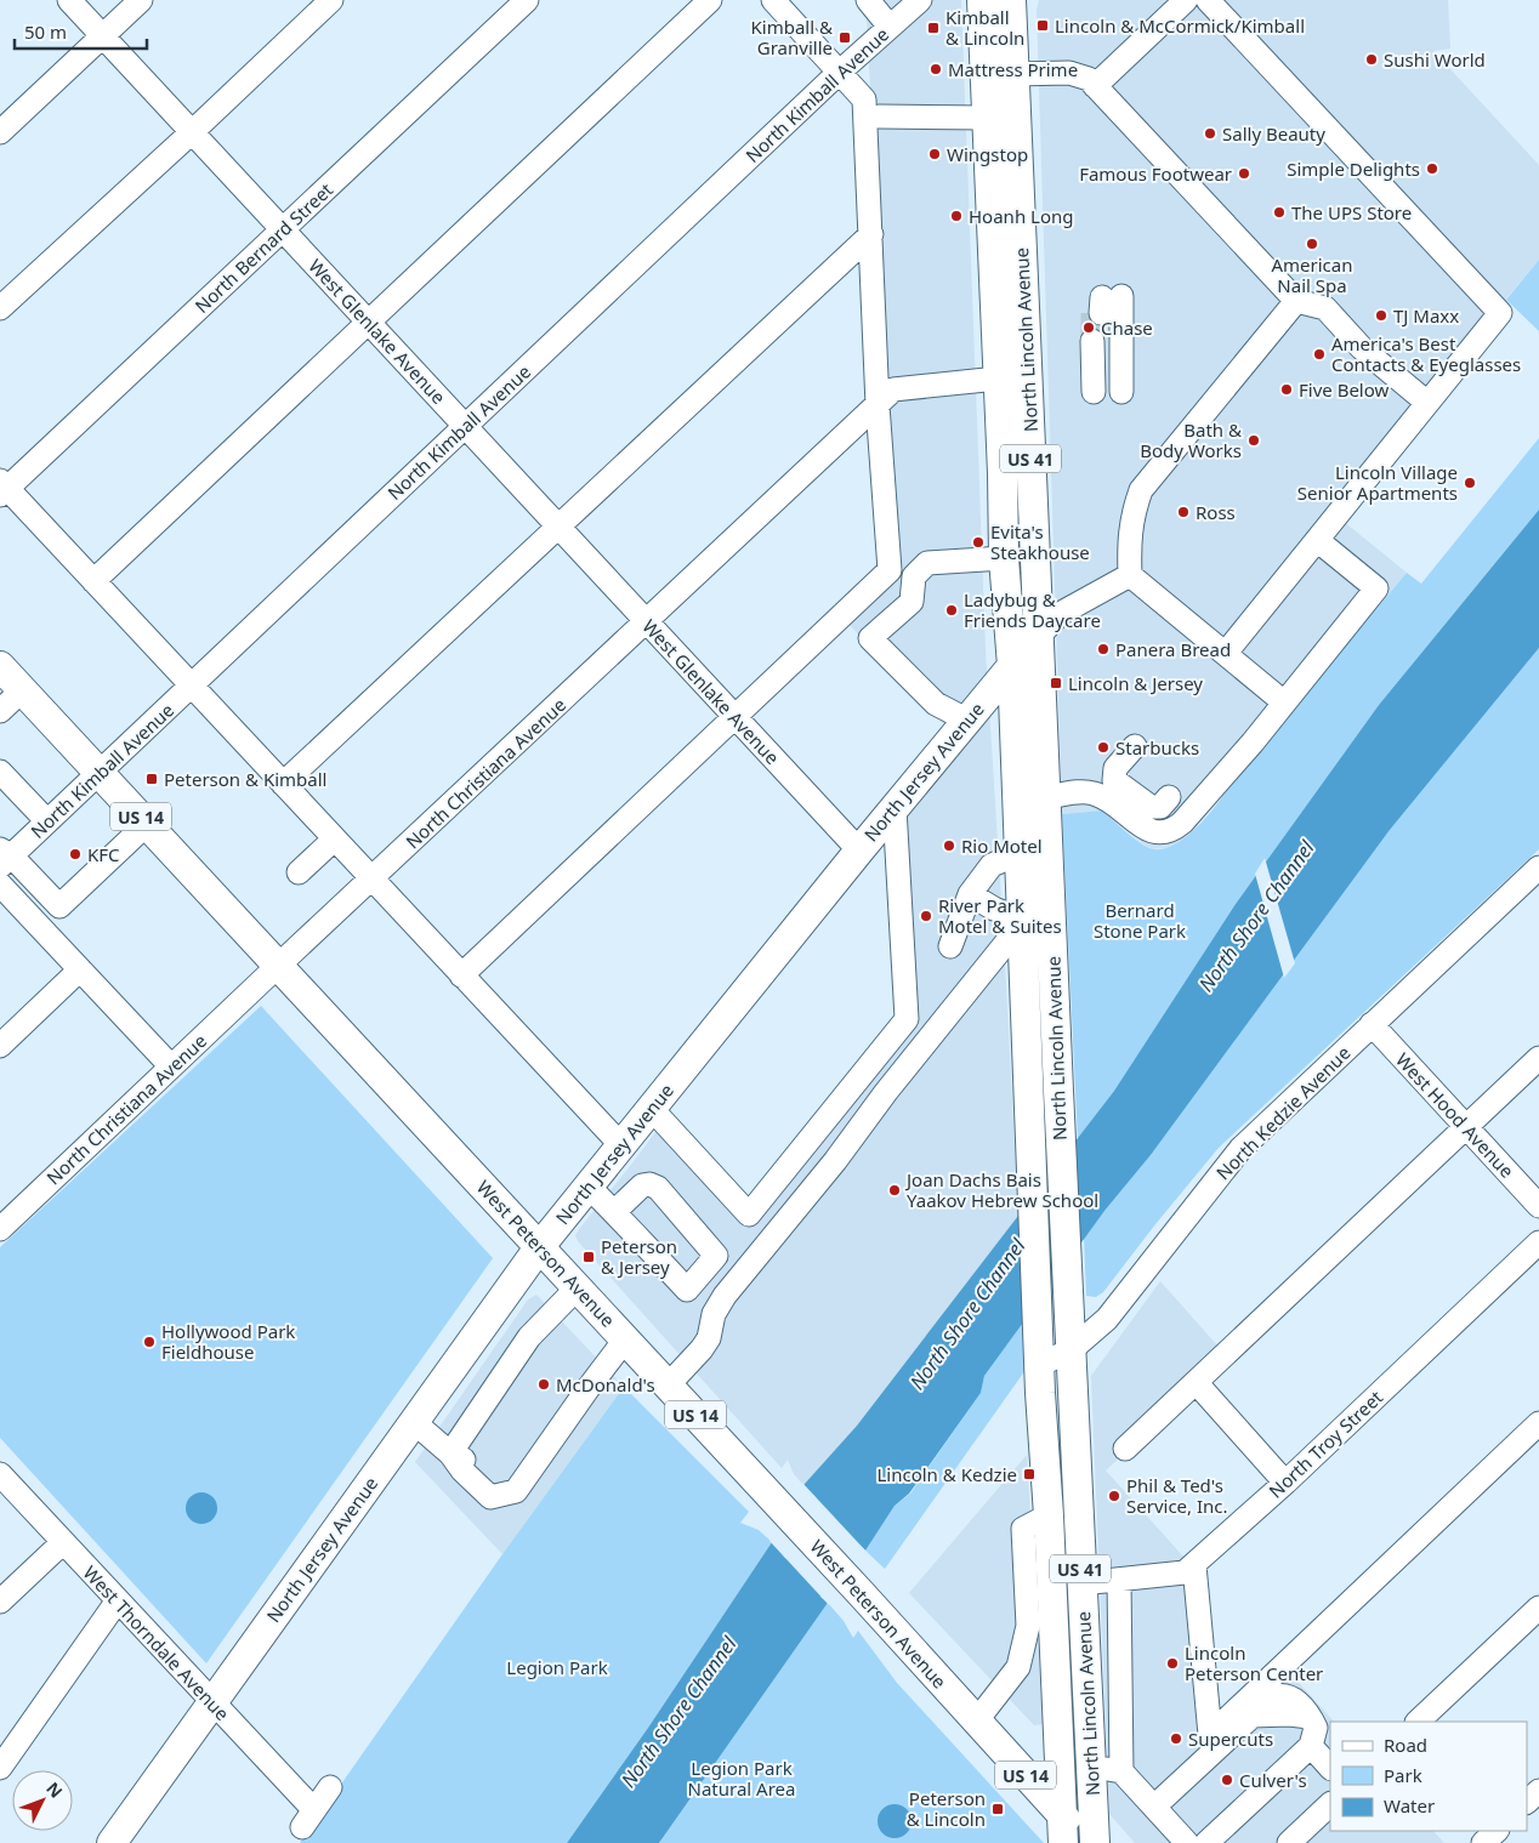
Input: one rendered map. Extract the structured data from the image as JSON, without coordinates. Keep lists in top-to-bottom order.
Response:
{
  "streets": {
    "main road": [
      "North Lincoln Avenue",
      "US 41",
      "North Jersey Avenue",
      "US 14",
      "West Peterson Avenue"
    ],
    "street": [
      "North Kimball Avenue",
      "North Bernard Street",
      "West Glenlake Avenue",
      "North Christiana Avenue",
      "North Kedzie Avenue",
      "West Hood Avenue",
      "North Troy Street",
      "West Thorndale Avenue"
    ]
  },
  "crossings": [
    ["North Kimball Avenue", "West Glenlake Avenue"],
    ["North Kimball Avenue", "West Peterson Avenue"],
    ["North Bernard Street", "West Glenlake Avenue"],
    ["West Glenlake Avenue", "North Jersey Avenue"],
    ["West Glenlake Avenue", "North Christiana Avenue"],
    ["North Lincoln Avenue", "North Jersey Avenue"],
    ["North Lincoln Avenue", "North Christiana Avenue"],
    ["North Lincoln Avenue", "North Kedzie Avenue"],
    ["North Lincoln Avenue", "West Peterson Avenue"],
    ["North Lincoln Avenue", "North Troy Street"],
    ["North Jersey Avenue", "West Peterson Avenue"],
    ["North Jersey Avenue", "West Thorndale Avenue"],
    ["North Christiana Avenue", "West Peterson Avenue"],
    ["North Kedzie Avenue", "West Hood Avenue"]
  ],
  "water": ["North Shore Channel"],
  "parks": ["Bernard Stone Park", "Legion Park", "Legion Park Natural Area"],
  "places": {
    "transit": [
      "Lincoln & McCormick/Kimball",
      "Kimball & Lincoln",
      "Kimball & Granville",
      "Lincoln & Jersey",
      "Peterson & Kimball",
      "Peterson & Jersey",
      "Lincoln & Kedzie",
      "Peterson & Lincoln"
    ],
    "other": [
      "Sushi World",
      "Mattress Prime",
      "Sally Beauty",
      "Wingstop",
      "Simple Delights",
      "Famous Footwear",
      "The UPS Store",
      "Hoanh Long",
      "American Nail Spa",
      "TJ Maxx",
      "Chase",
      "America's Best Contacts & Eyeglasses",
      "Five Below",
      "Bath & Body Works",
      "Lincoln Village Senior Apartments",
      "Ross",
      "Evita's Steakhouse",
      "Ladybug & Friends Daycare",
      "Panera Bread",
      "Starbucks",
      "Rio Motel",
      "KFC",
      "River Park Motel & Suites",
      "Joan Dachs Bais Yaakov Hebrew School",
      "Hollywood Park Fieldhouse",
      "McDonald's",
      "Phil & Ted's Service, Inc.",
      "Lincoln Peterson Center",
      "Supercuts",
      "Culver's"
    ]
  },
  "legend": ["Road", "Park", "Water"],
  "scale_bar": "50 m",
  "north": "top right"
}
